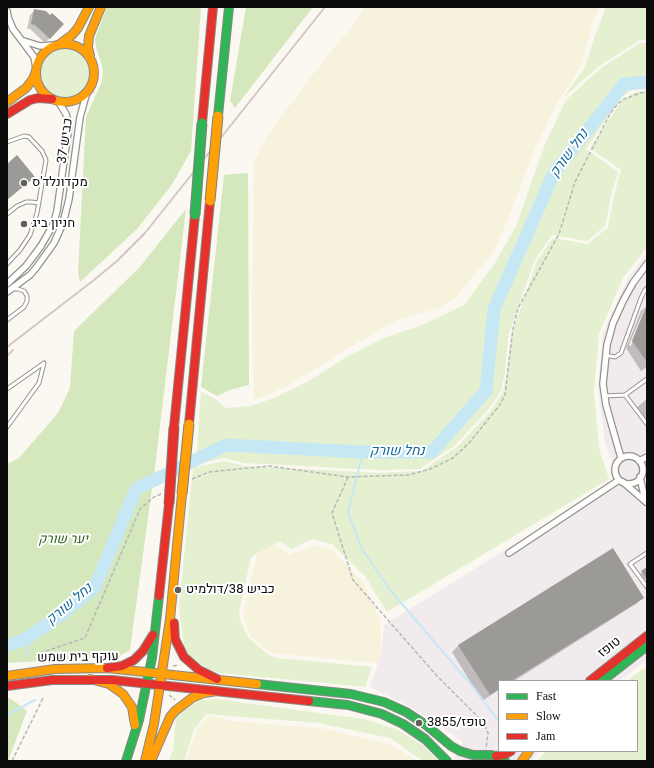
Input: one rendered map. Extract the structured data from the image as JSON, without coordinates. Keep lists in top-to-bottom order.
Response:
{
  "streets": {
    "main road": ["טופז", "עוקף בית שמש"],
    "street": ["כביש 37"]
  },
  "water": ["נחל שורק"],
  "parks": ["יער שורק"],
  "places": [
    "מקדונלד'ס",
    "חניון ביג",
    "כביש 38/דולמיט",
    "3855/טופז"
  ],
  "legend": ["Fast", "Slow", "Jam"]
}
